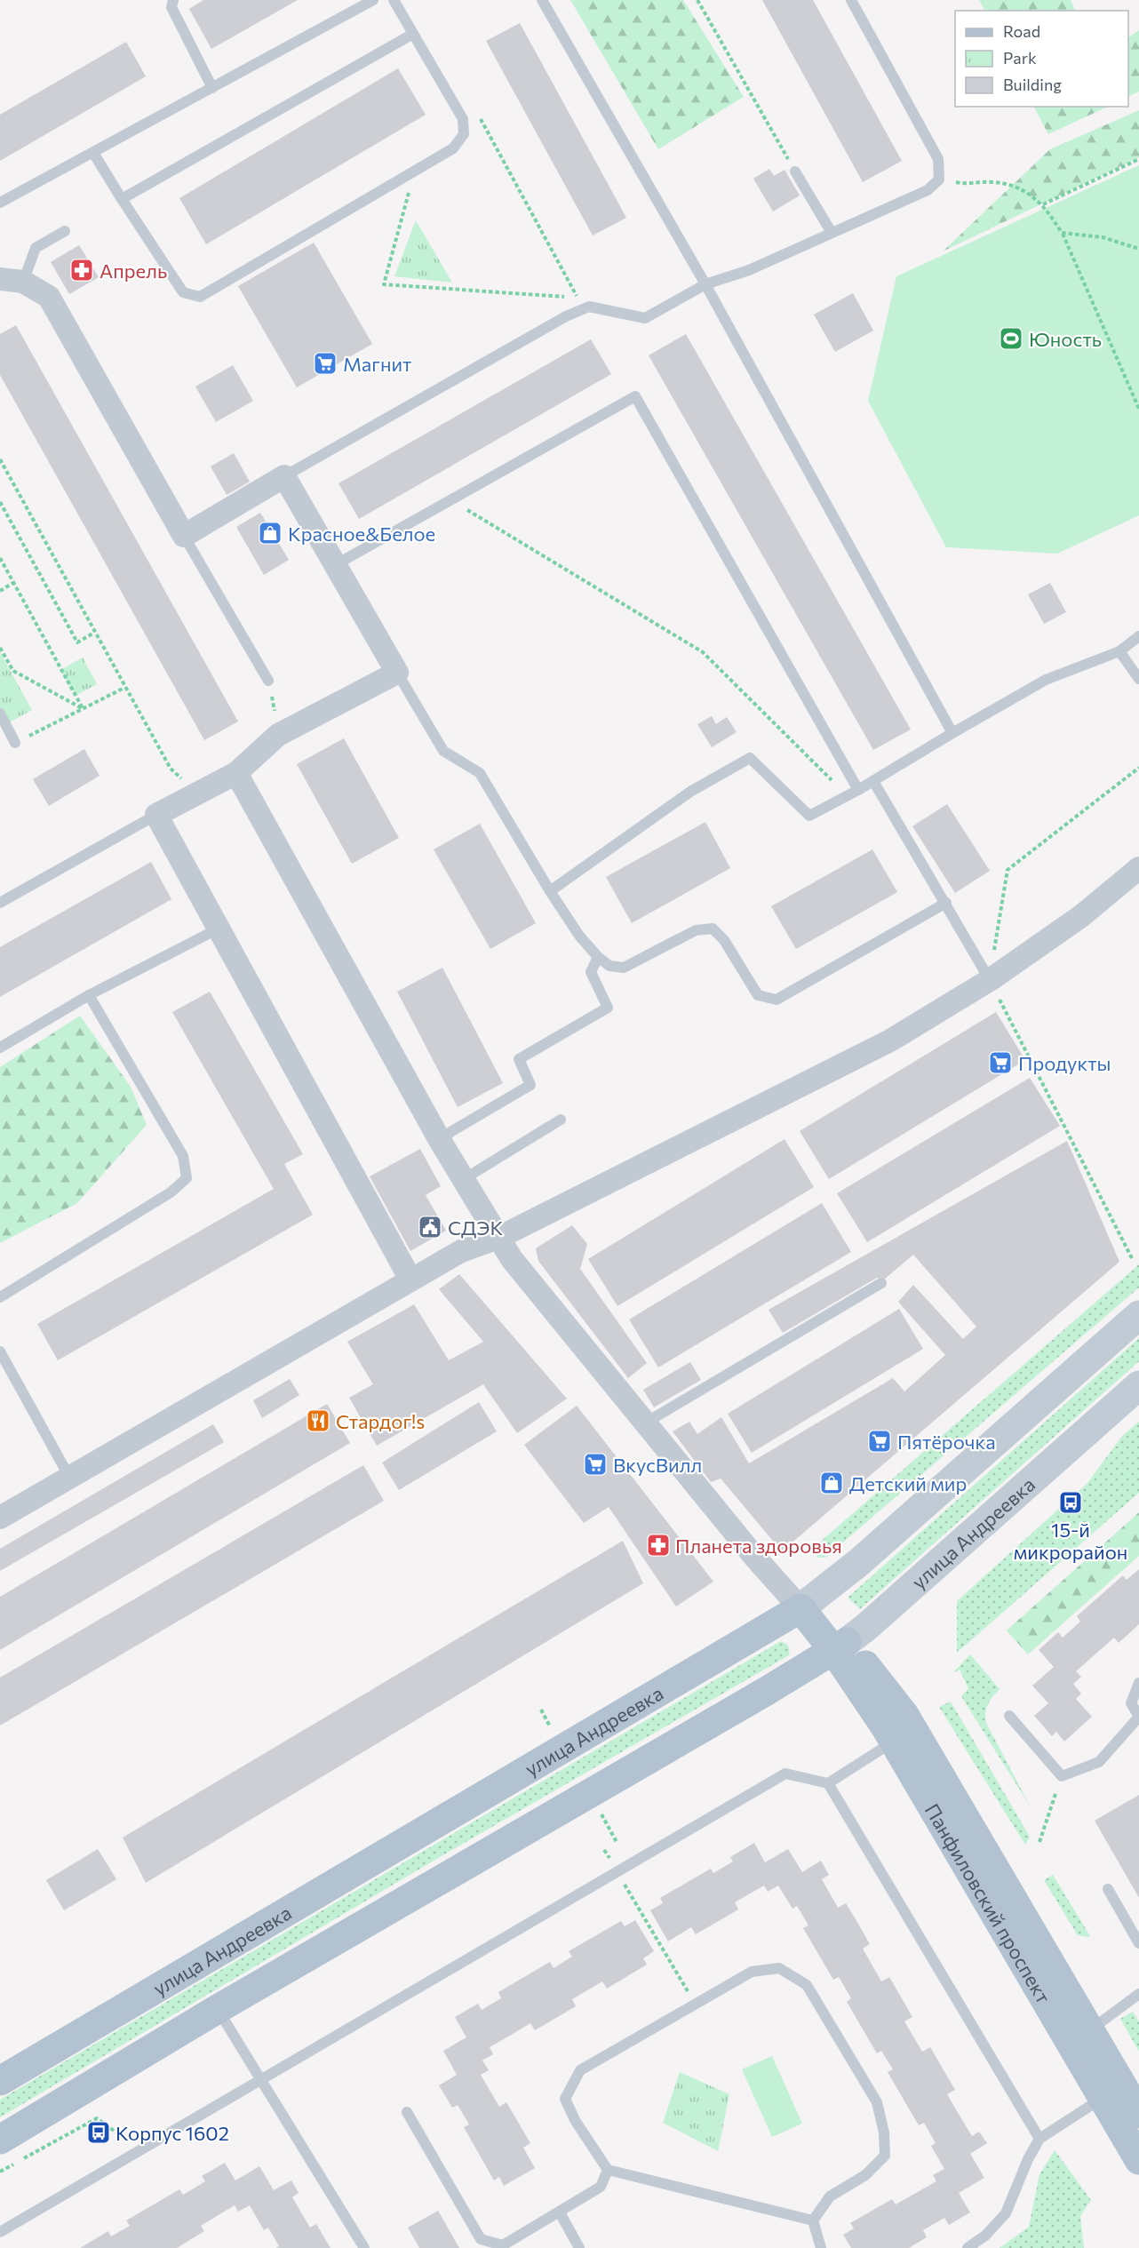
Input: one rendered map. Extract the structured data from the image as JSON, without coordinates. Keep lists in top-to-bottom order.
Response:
{
  "streets": {
    "main road": ["улица Андреевка", "Панфиловский проспект"]
  },
  "crossings": [
    ["улица Андреевка", "Панфиловский проспект"]
  ],
  "places": {
    "pharmacy": ["Апрель", "Планета здоровья"],
    "sports": ["Юность"],
    "supermarket": [
      "Магнит",
      "Продукты",
      "Пятёрочка",
      "ВкусВилл"
    ],
    "shop": ["Красное&Белое", "Детский мир"],
    "public building": ["СДЭК"],
    "restaurant": ["Стардог!s"],
    "bus stop": ["15-й микрорайон", "Корпус 1602"]
  },
  "legend": ["Road", "Park", "Building"]
}
